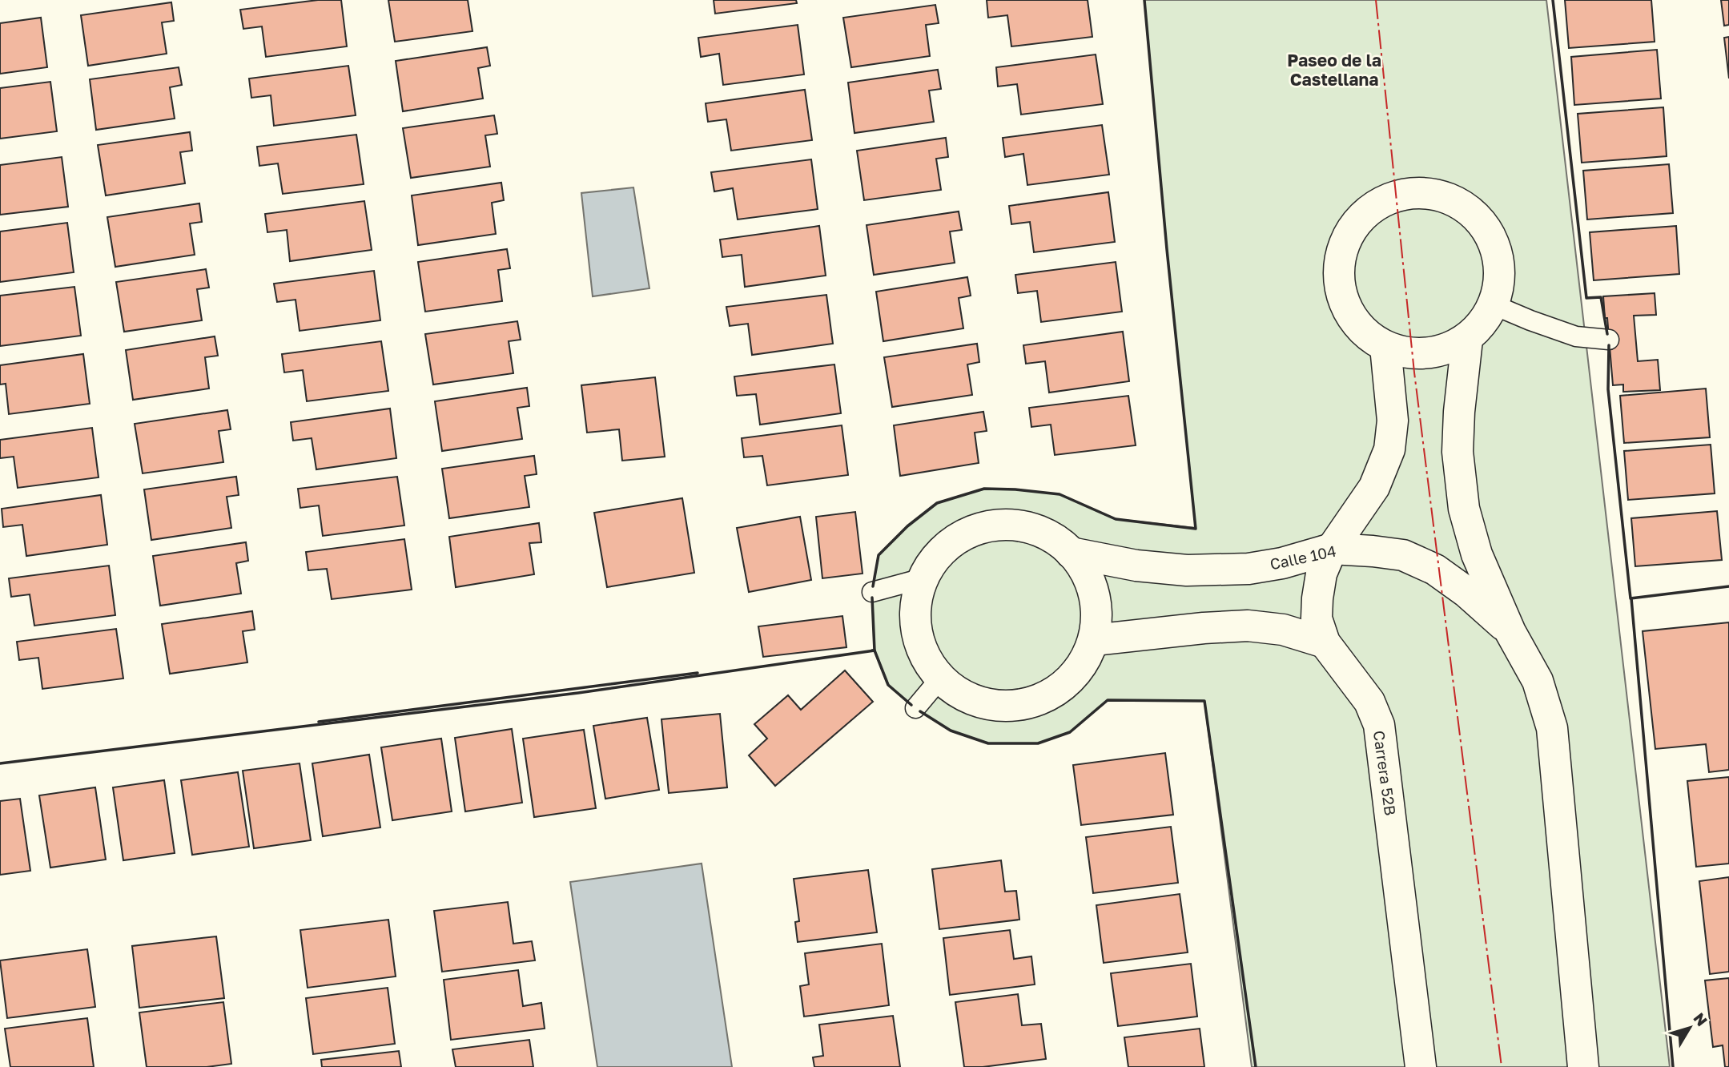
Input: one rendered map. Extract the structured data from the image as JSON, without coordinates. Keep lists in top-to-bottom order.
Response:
{
  "streets": {
    "street": ["Calle 104", "Carrera 52B"]
  },
  "crossings": [
    ["Calle 104", "Carrera 52B"]
  ],
  "districts": ["Paseo de la Castellana"],
  "north": "top right"
}
